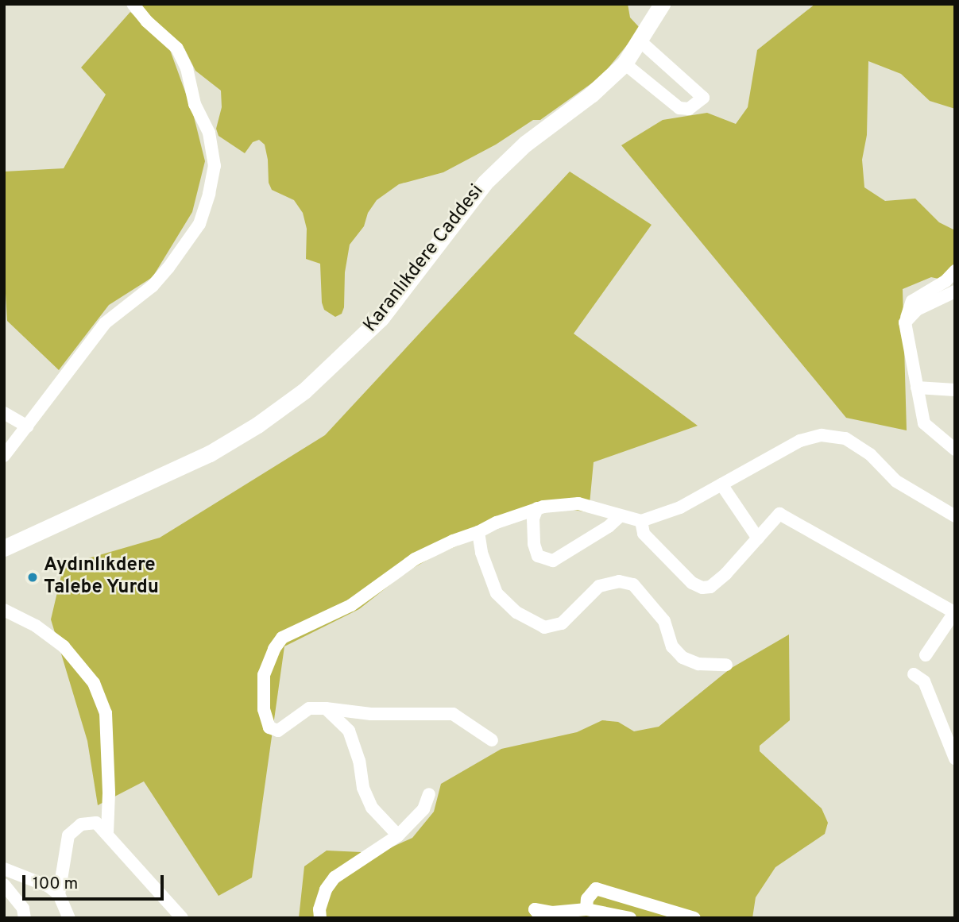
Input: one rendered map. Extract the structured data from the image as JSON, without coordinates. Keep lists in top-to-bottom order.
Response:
{
  "streets": {
    "main road": ["Karanlıkdere Caddesi"]
  },
  "places": ["Aydınlıkdere Talebe Yurdu"],
  "scale_bar": "100 m"
}
